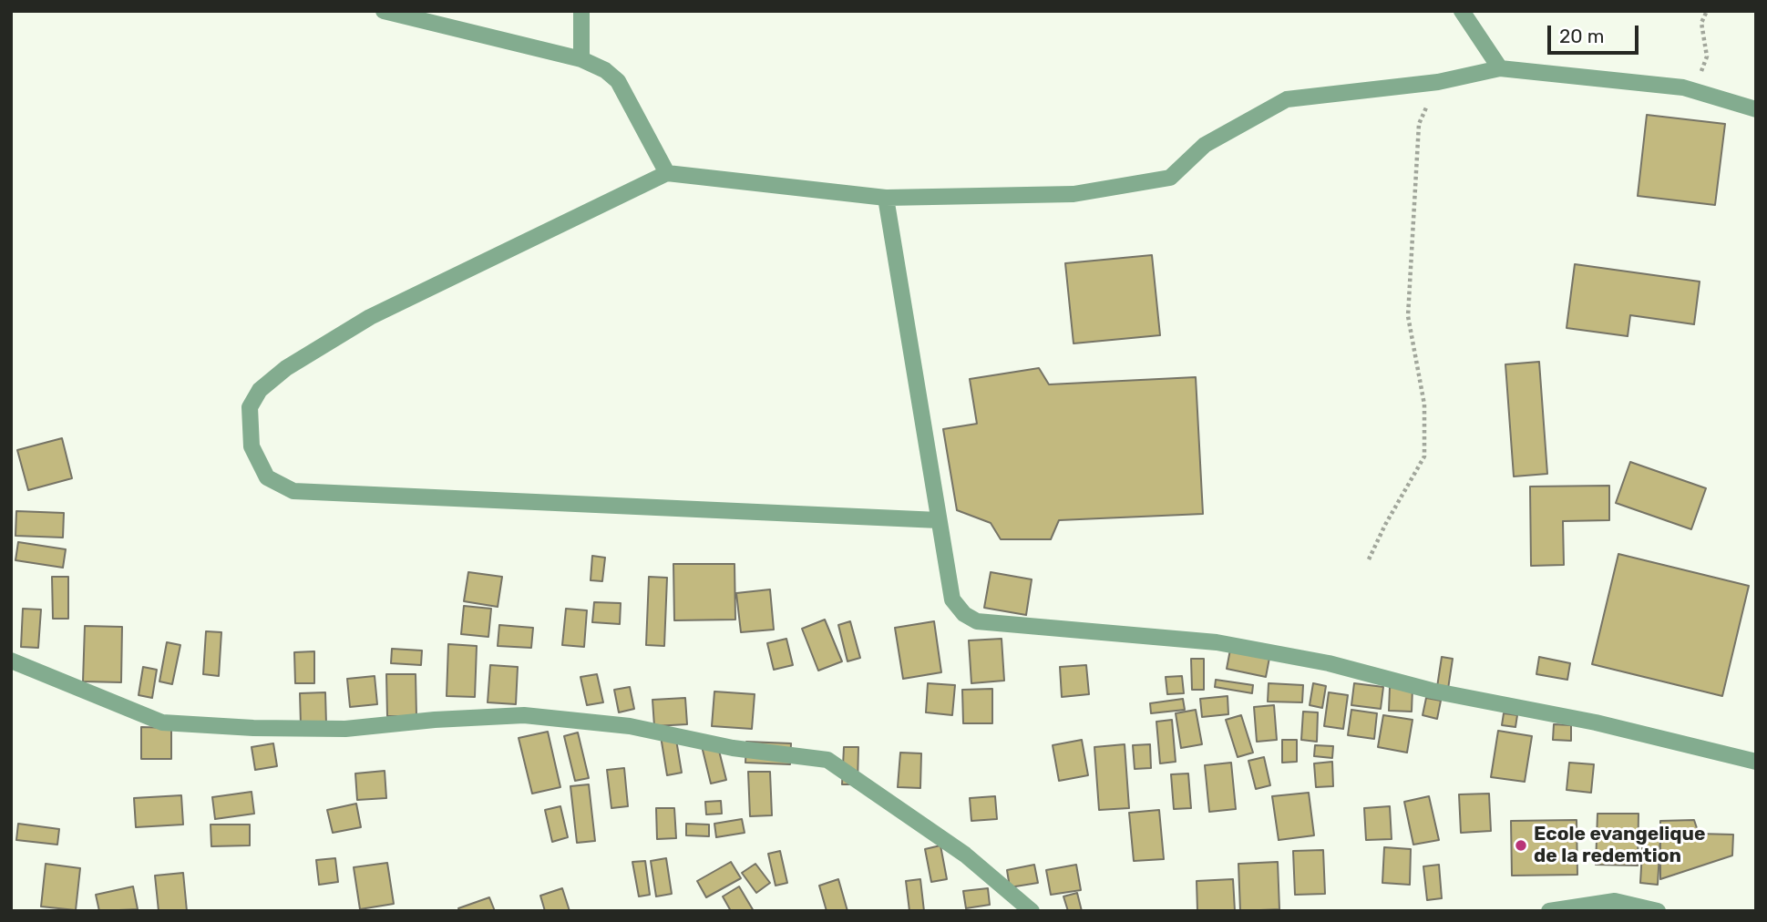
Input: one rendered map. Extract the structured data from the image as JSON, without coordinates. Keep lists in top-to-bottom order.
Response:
{
  "places": ["Ecole evangelique de la redemtion"],
  "scale_bar": "20 m"
}
